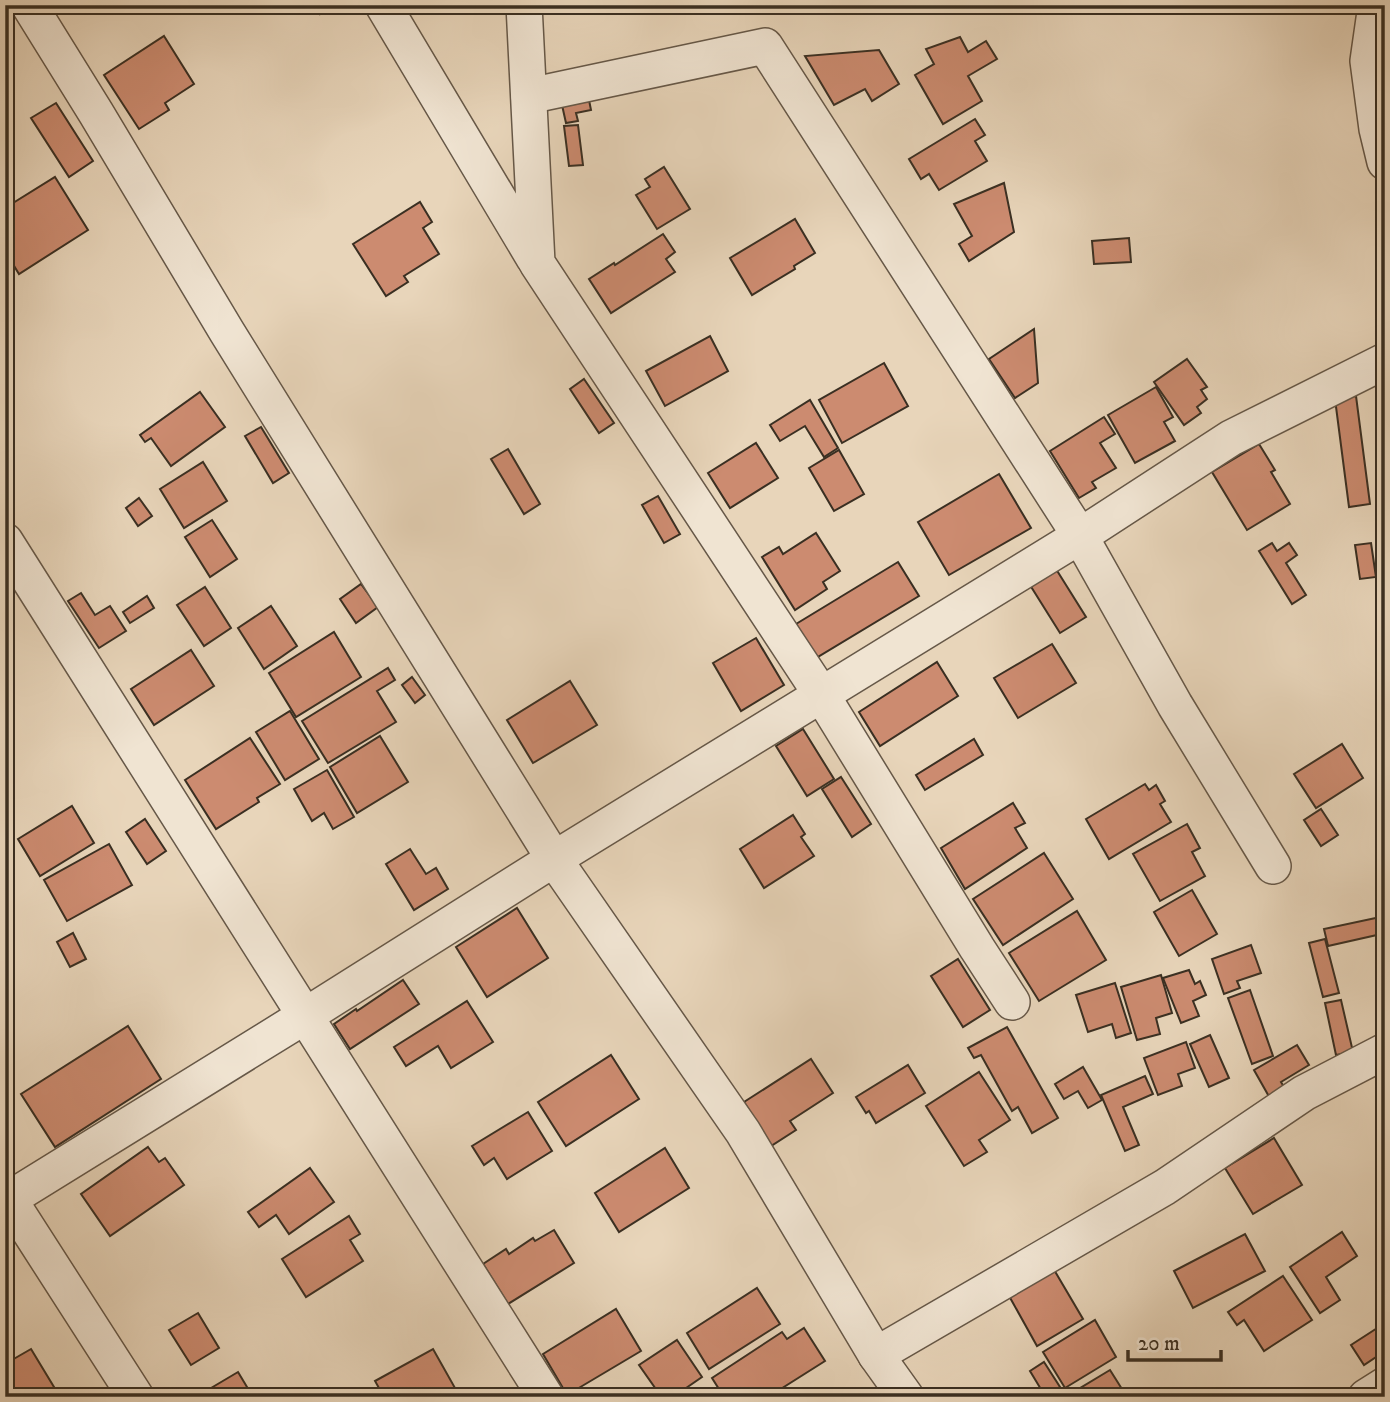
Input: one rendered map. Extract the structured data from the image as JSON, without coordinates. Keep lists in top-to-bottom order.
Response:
{
  "scale_bar": "20 m"
}
